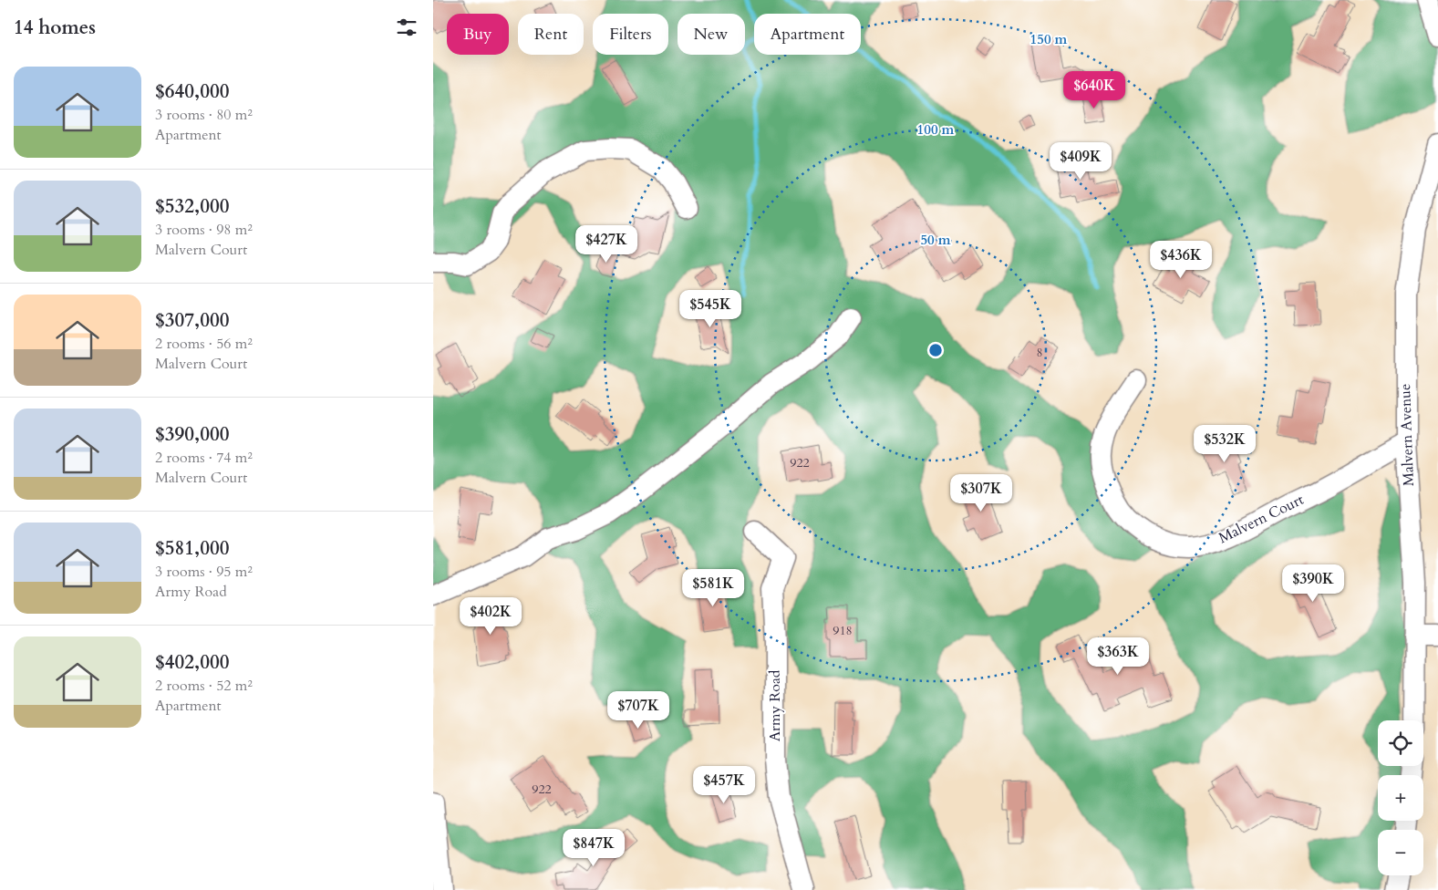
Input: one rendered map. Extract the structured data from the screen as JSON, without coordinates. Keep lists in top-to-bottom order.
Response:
{
  "streets": {
    "street": ["Malvern Avenue", "Malvern Court", "Army Road"]
  },
  "crossings": [
    ["Malvern Avenue", "Malvern Court"]
  ],
  "house_numbers": [
    "8",
    "922",
    "918",
    "922"
  ],
  "page": {
    "heading": "14 homes",
    "chip": [
      "Buy",
      "Rent",
      "Filters",
      "New",
      "Apartment"
    ],
    "list": [
      {
        "name": "$640,000",
        "note": "3 rooms · 80 m² · Apartment"
      },
      {
        "name": "$532,000",
        "note": "3 rooms · 98 m² · Malvern Court"
      },
      {
        "name": "$307,000",
        "note": "2 rooms · 56 m² · Malvern Court"
      },
      {
        "name": "$390,000",
        "note": "2 rooms · 74 m² · Malvern Court"
      },
      {
        "name": "$581,000",
        "note": "3 rooms · 95 m² · Army Road"
      },
      {
        "name": "$402,000",
        "note": "2 rooms · 52 m² · Apartment"
      }
    ],
    "price": [
      "$640K",
      "$409K",
      "$427K",
      "$436K",
      "$545K",
      "$532K",
      "$307K",
      "$390K",
      "$581K",
      "$402K",
      "$363K",
      "$707K",
      "$457K",
      "$847K"
    ],
    "map_buttons": ["+", "−"]
  },
  "rings": ["150 m", "100 m", "50 m"]
}
